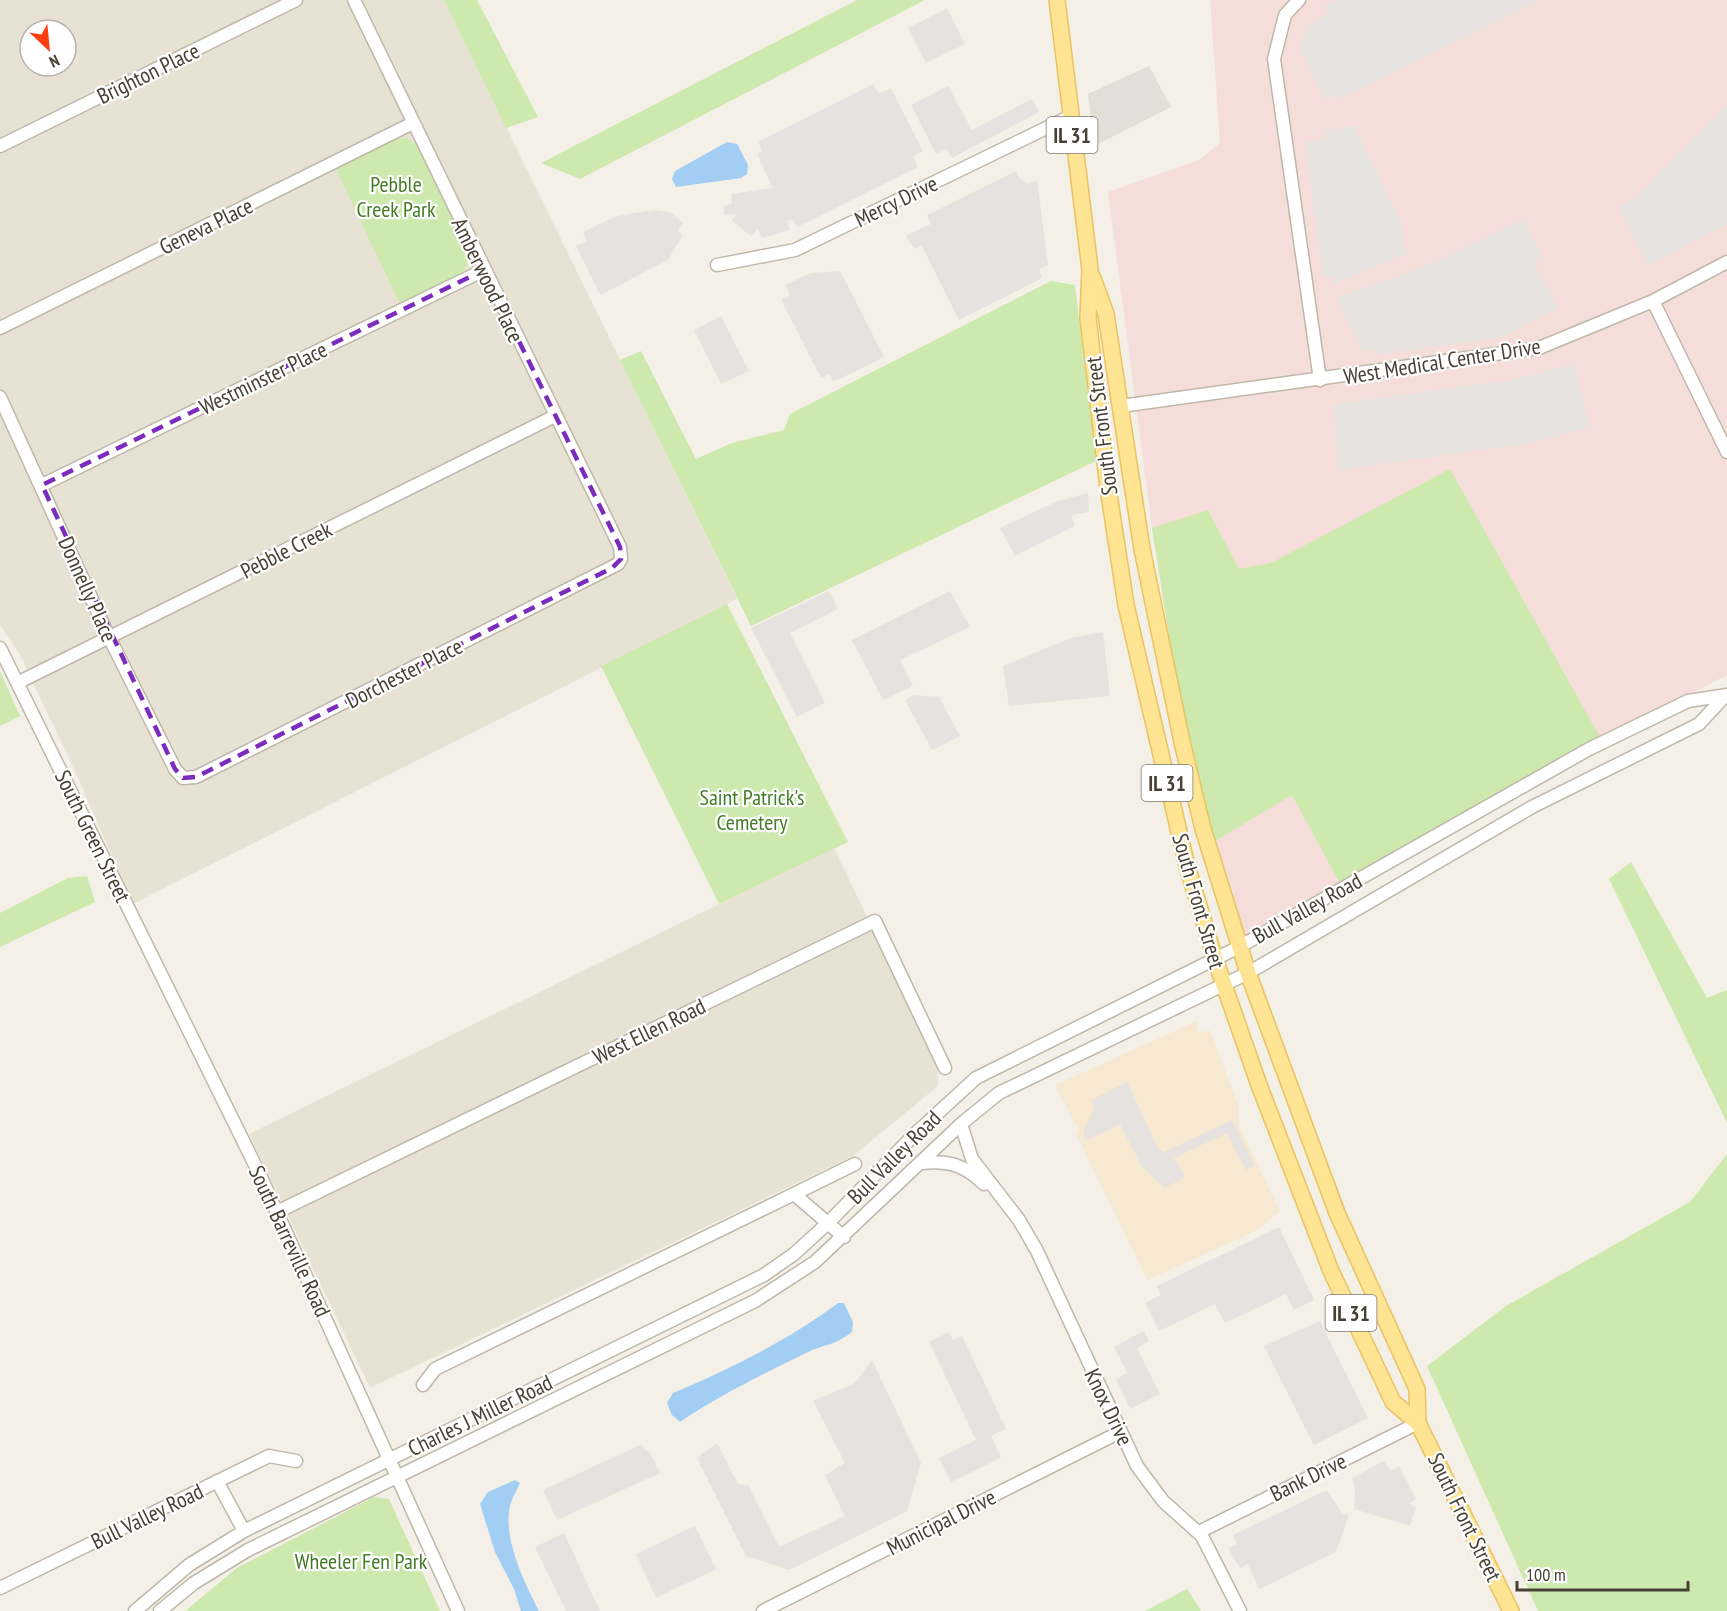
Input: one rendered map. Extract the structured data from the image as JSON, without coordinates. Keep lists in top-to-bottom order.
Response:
{
  "streets": {
    "main road": ["IL 31", "South Front Street"],
    "street": [
      "Brighton Place",
      "Mercy Drive",
      "Geneva Place",
      "Amberwood Place",
      "West Medical Center Drive",
      "Westminster Place",
      "Pebble Creek",
      "Donnelly Place",
      "Dorchester Place",
      "South Green Street",
      "Bull Valley Road",
      "West Ellen Road",
      "South Barreville Road",
      "Knox Drive",
      "Charles J Miller Road",
      "Bank Drive",
      "Municipal Drive"
    ]
  },
  "crossings": [
    ["Mercy Drive", "South Front Street"],
    ["Geneva Place", "Amberwood Place"],
    ["Amberwood Place", "Westminster Place"],
    ["Amberwood Place", "Pebble Creek"],
    ["Amberwood Place", "Dorchester Place"],
    ["West Medical Center Drive", "South Front Street"],
    ["Westminster Place", "Donnelly Place"],
    ["South Front Street", "Bull Valley Road"],
    ["South Front Street", "Bank Drive"],
    ["Pebble Creek", "Donnelly Place"],
    ["Pebble Creek", "South Green Street"],
    ["Donnelly Place", "Dorchester Place"],
    ["South Green Street", "South Barreville Road"],
    ["Bull Valley Road", "Knox Drive"],
    ["Bull Valley Road", "Charles J Miller Road"],
    ["West Ellen Road", "South Barreville Road"],
    ["South Barreville Road", "Charles J Miller Road"],
    ["Knox Drive", "Bank Drive"],
    ["Knox Drive", "Municipal Drive"]
  ],
  "parks": ["Pebble Creek Park", "Saint Patrick's Cemetery", "Wheeler Fen Park"],
  "scale_bar": "100 m",
  "north": "bottom right"
}
